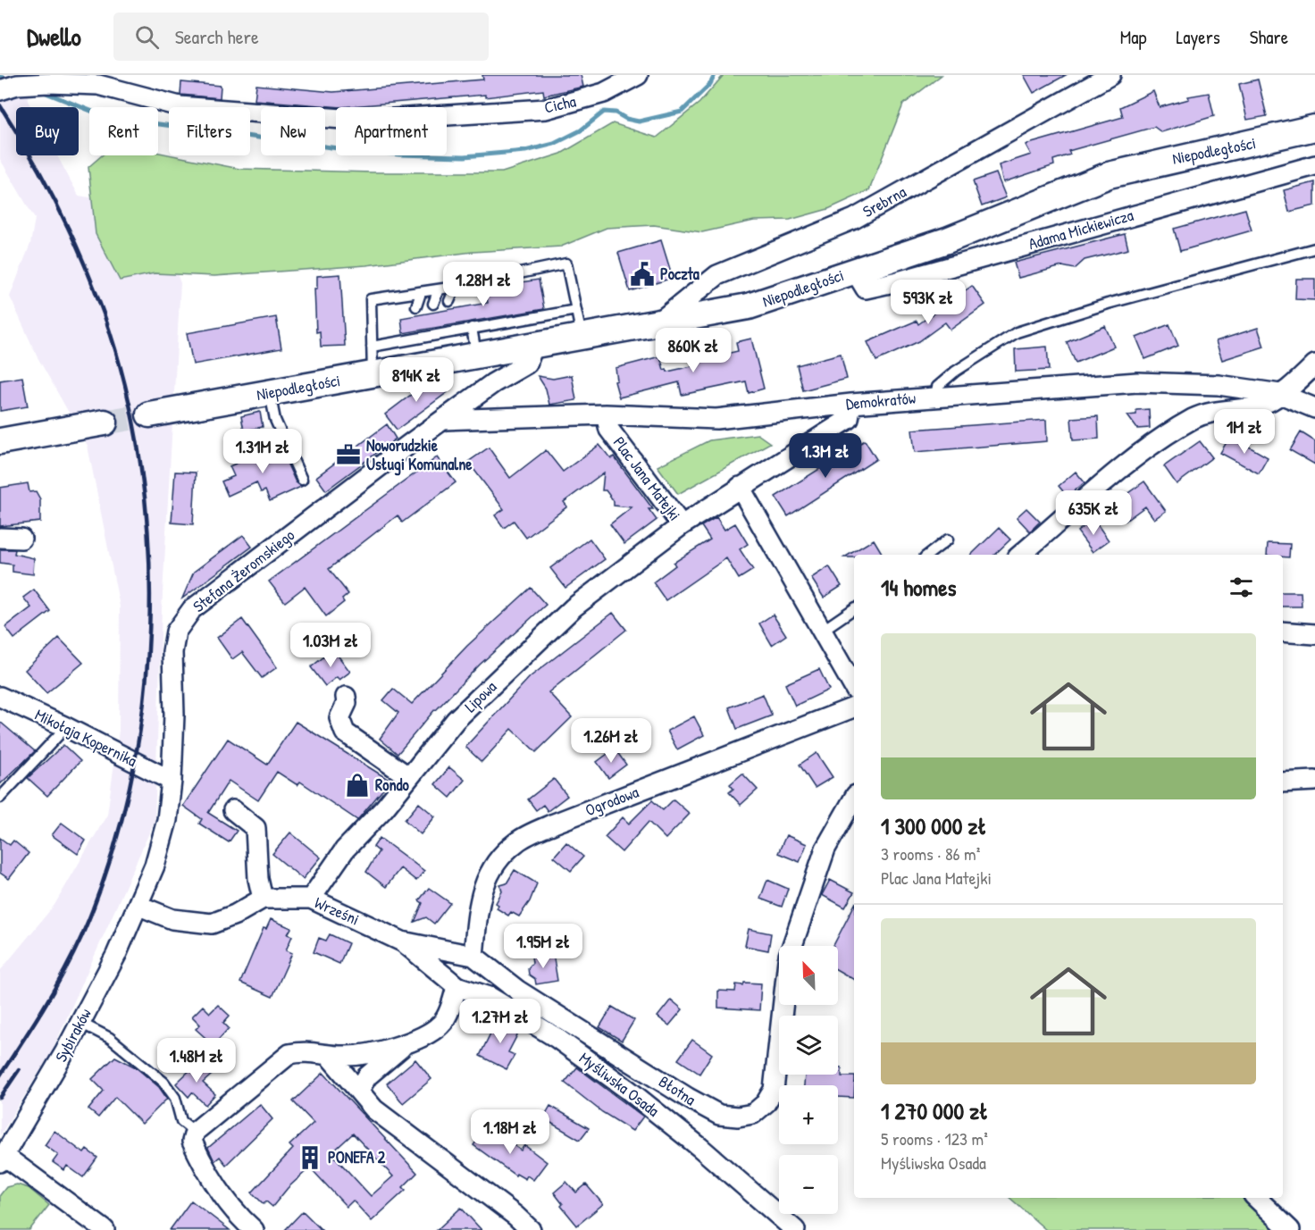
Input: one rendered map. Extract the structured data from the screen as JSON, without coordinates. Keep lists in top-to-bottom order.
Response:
{
  "streets": {
    "street": [
      "Cicha",
      "Niepodległości",
      "Srebrna",
      "Adama Mickiewicza",
      "Demokratów",
      "Plac Jana Matejki",
      "Stefana Żeromskiego",
      "Lipowa",
      "Mikołaja Kopernika",
      "Ogrodowa",
      "Wrześni",
      "Sybiraków",
      "Myśliwska Osada",
      "Błotna"
    ]
  },
  "crossings": [
    ["Niepodległości", "Srebrna"],
    ["Niepodległości", "Adama Mickiewicza"],
    ["Niepodległości", "Stefana Żeromskiego"],
    ["Demokratów", "Plac Jana Matejki"],
    ["Demokratów", "Stefana Żeromskiego"],
    ["Plac Jana Matejki", "Lipowa"],
    ["Stefana Żeromskiego", "Mikołaja Kopernika"],
    ["Stefana Żeromskiego", "Sybiraków"],
    ["Lipowa", "Wrześni"],
    ["Ogrodowa", "Wrześni"],
    ["Ogrodowa", "Błotna"],
    ["Wrześni", "Myśliwska Osada"],
    ["Wrześni", "Błotna"]
  ],
  "places": {
    "public building": ["Poczta"],
    "office": ["Noworudzkie Usługi Komunalne"],
    "shop": ["Rondo"],
    "building": ["PONEFA 2"]
  },
  "north": "top left",
  "page": {
    "header": "Dwello",
    "search": "Search here",
    "nav": ["Map", "Layers", "Share"],
    "chip": [
      "Buy",
      "Rent",
      "Filters",
      "New",
      "Apartment"
    ],
    "price": [
      "1.28M zł",
      "593K zł",
      "860K zł",
      "814K zł",
      "1M zł",
      "1.31M zł",
      "1.3M zł",
      "635K zł",
      "1.03M zł",
      "1.26M zł",
      "1.95M zł",
      "1.27M zł",
      "1.48M zł",
      "1.18M zł"
    ],
    "heading": "14 homes",
    "list": [
      {
        "name": "1 300 000 zł",
        "note": "3 rooms · 86 m² · Plac Jana Matejki"
      },
      {
        "name": "1 270 000 zł",
        "note": "5 rooms · 123 m² · Myśliwska Osada"
      }
    ],
    "map_buttons": ["+", "−"]
  }
}
